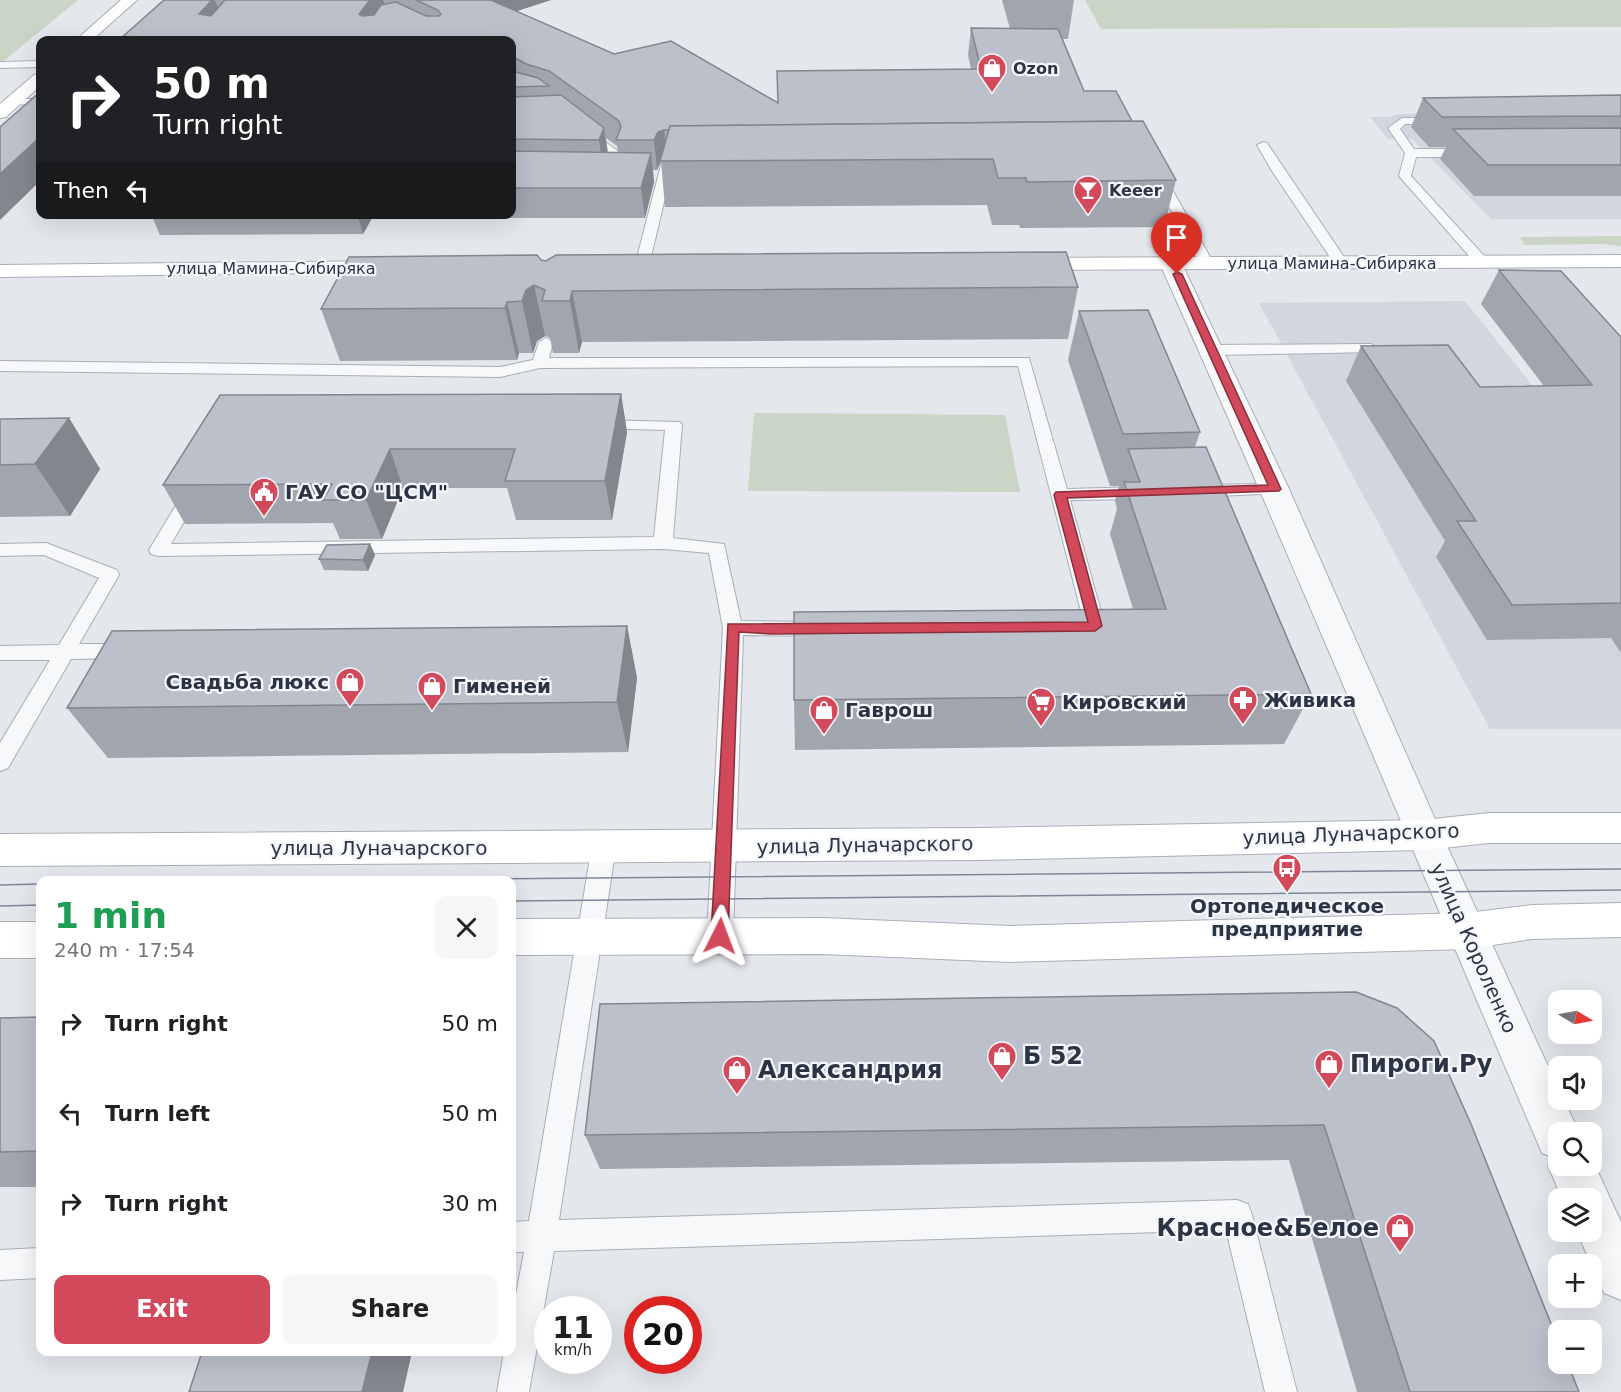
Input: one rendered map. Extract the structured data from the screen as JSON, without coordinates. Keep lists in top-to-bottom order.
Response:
{
  "streets": {
    "street": ["улица Мамина-Сибиряка", "улица Луначарского", "улица Короленко"]
  },
  "crossings": [
    ["улица Мамина-Сибиряка", "улица Короленко"],
    ["улица Луначарского", "улица Короленко"]
  ],
  "places": {
    "shop": [
      "Ozon",
      "Свадьба люкс",
      "Гименей",
      "Гаврош",
      "Б 52",
      "Пироги.Ру",
      "Александрия",
      "Красное&Белое"
    ],
    "bar": ["Keeer"],
    "public building": ["ГАУ СО \"ЦСМ\""],
    "pharmacy": ["Живика"],
    "supermarket": ["Кировский"],
    "bus stop": ["Ортопедическое предприятие"]
  },
  "north": "right",
  "page": {
    "turn": ["50 m", "Turn right"],
    "then": "Then",
    "heading": ["1 min", "240 m · 17:54"],
    "list": [
      {
        "name": "Turn right",
        "value": "50 m"
      },
      {
        "name": "Turn left",
        "value": "50 m"
      },
      {
        "name": "Turn right",
        "value": "30 m"
      }
    ],
    "map_buttons": ["+", "−"],
    "buttons": ["Exit", "Share"],
    "speed": "11 km/h",
    "limit": "20"
  }
}
